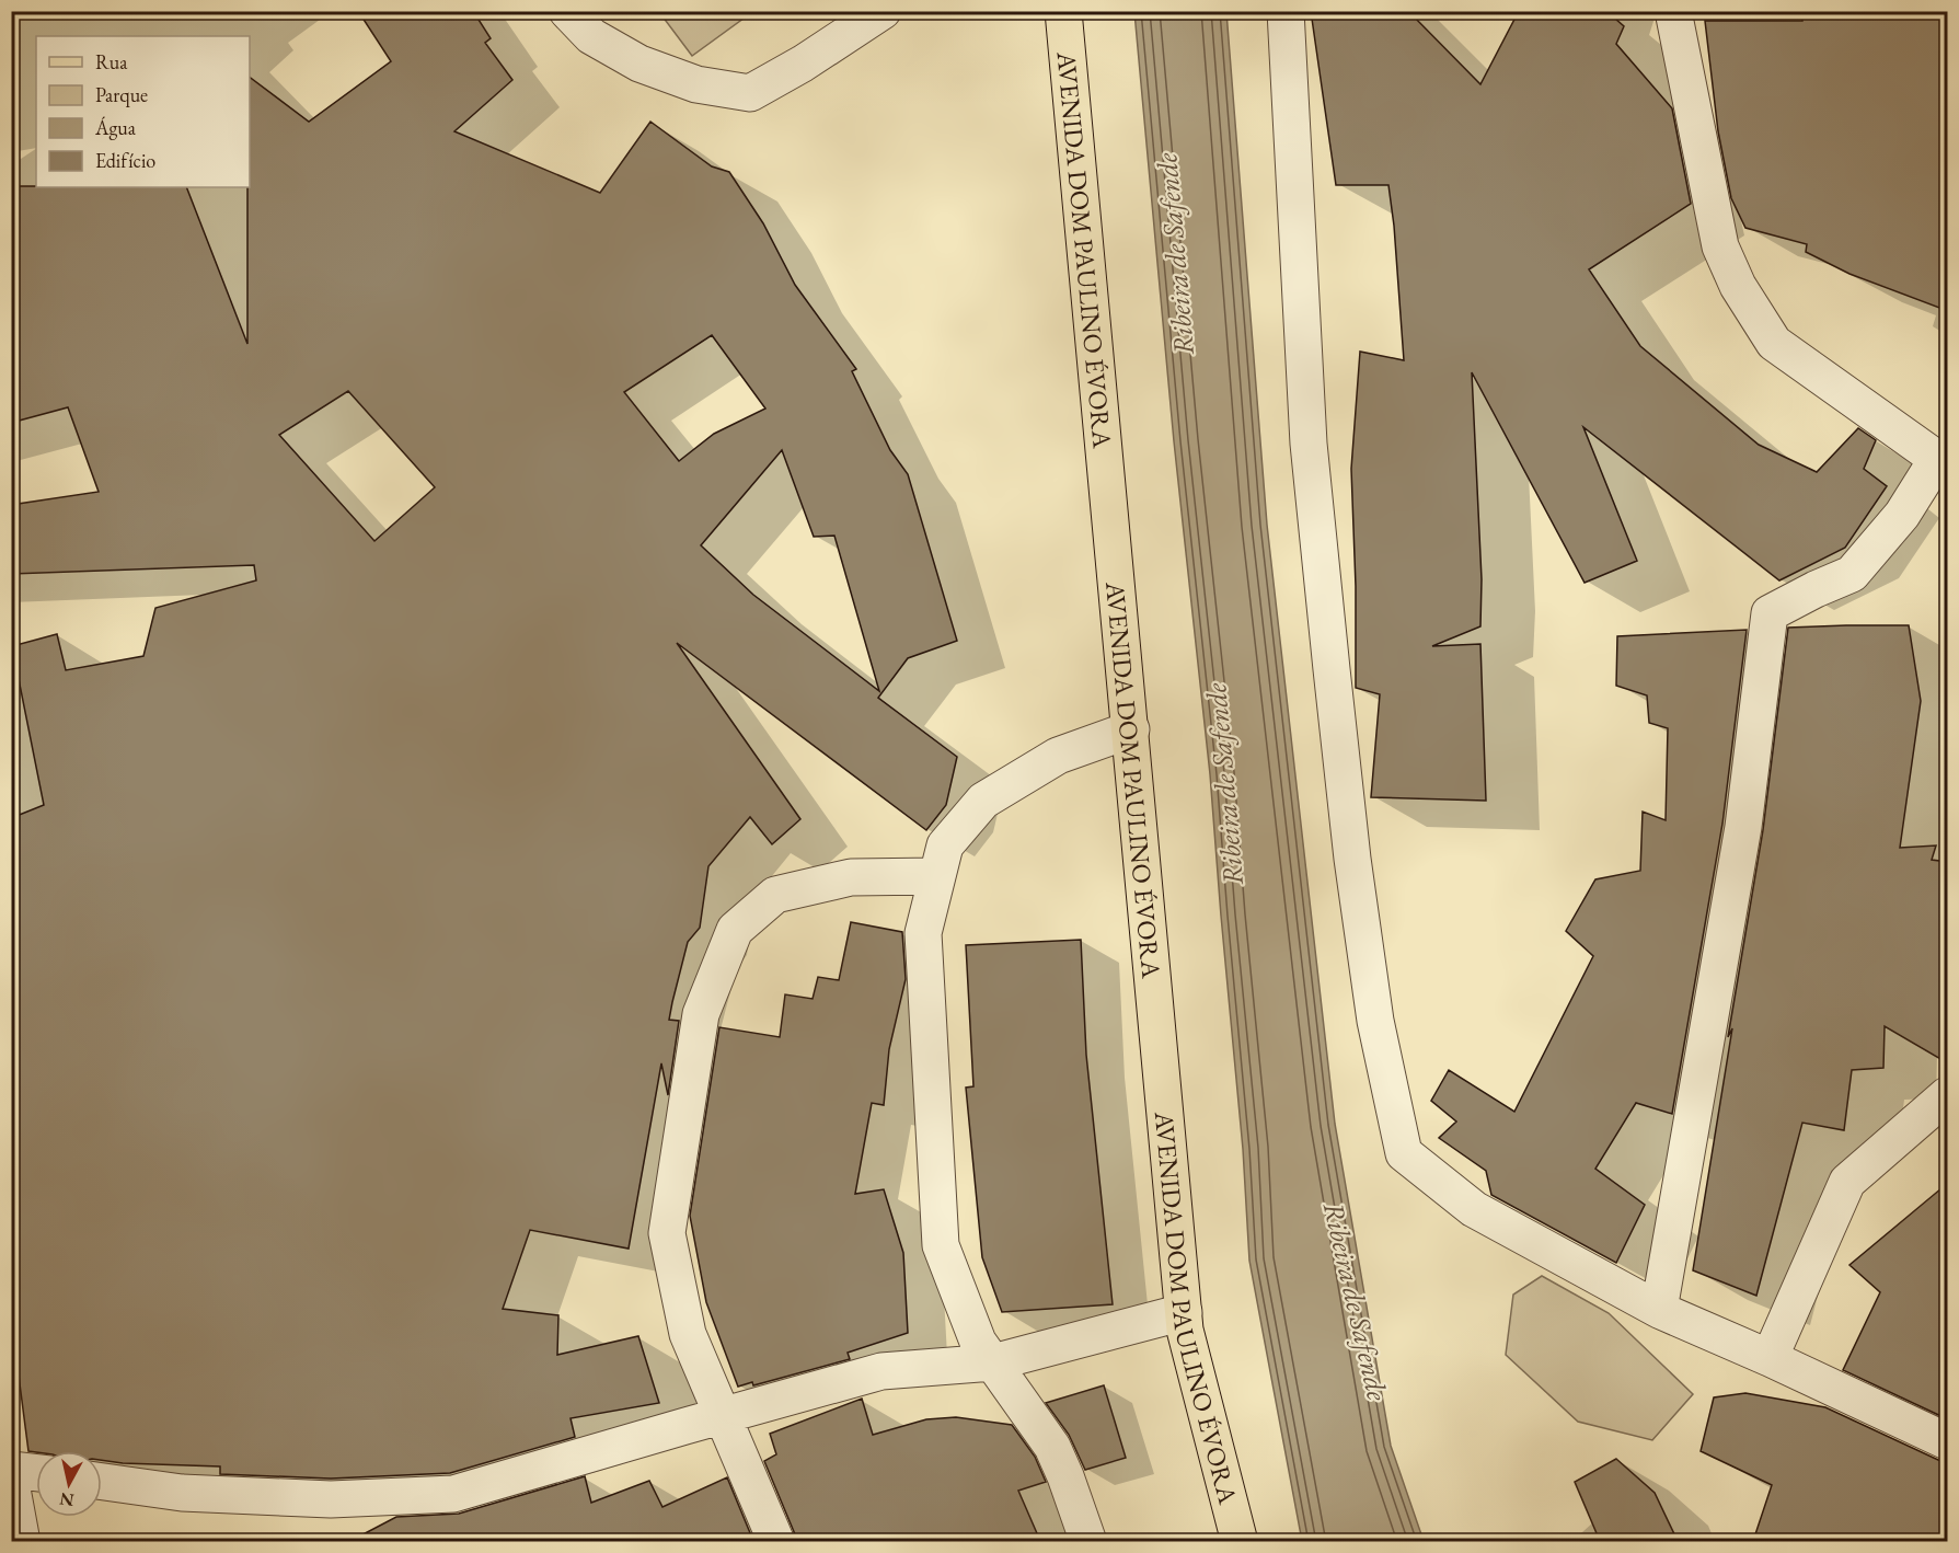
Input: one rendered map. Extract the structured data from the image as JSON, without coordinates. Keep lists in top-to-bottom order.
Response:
{
  "streets": {
    "main road": ["AVENIDA DOM PAULINO ÉVORA"]
  },
  "water": ["Ribeira de Safende"],
  "legend": [
    "Rua",
    "Parque",
    "Água",
    "Edifício"
  ],
  "north": "bottom"
}
